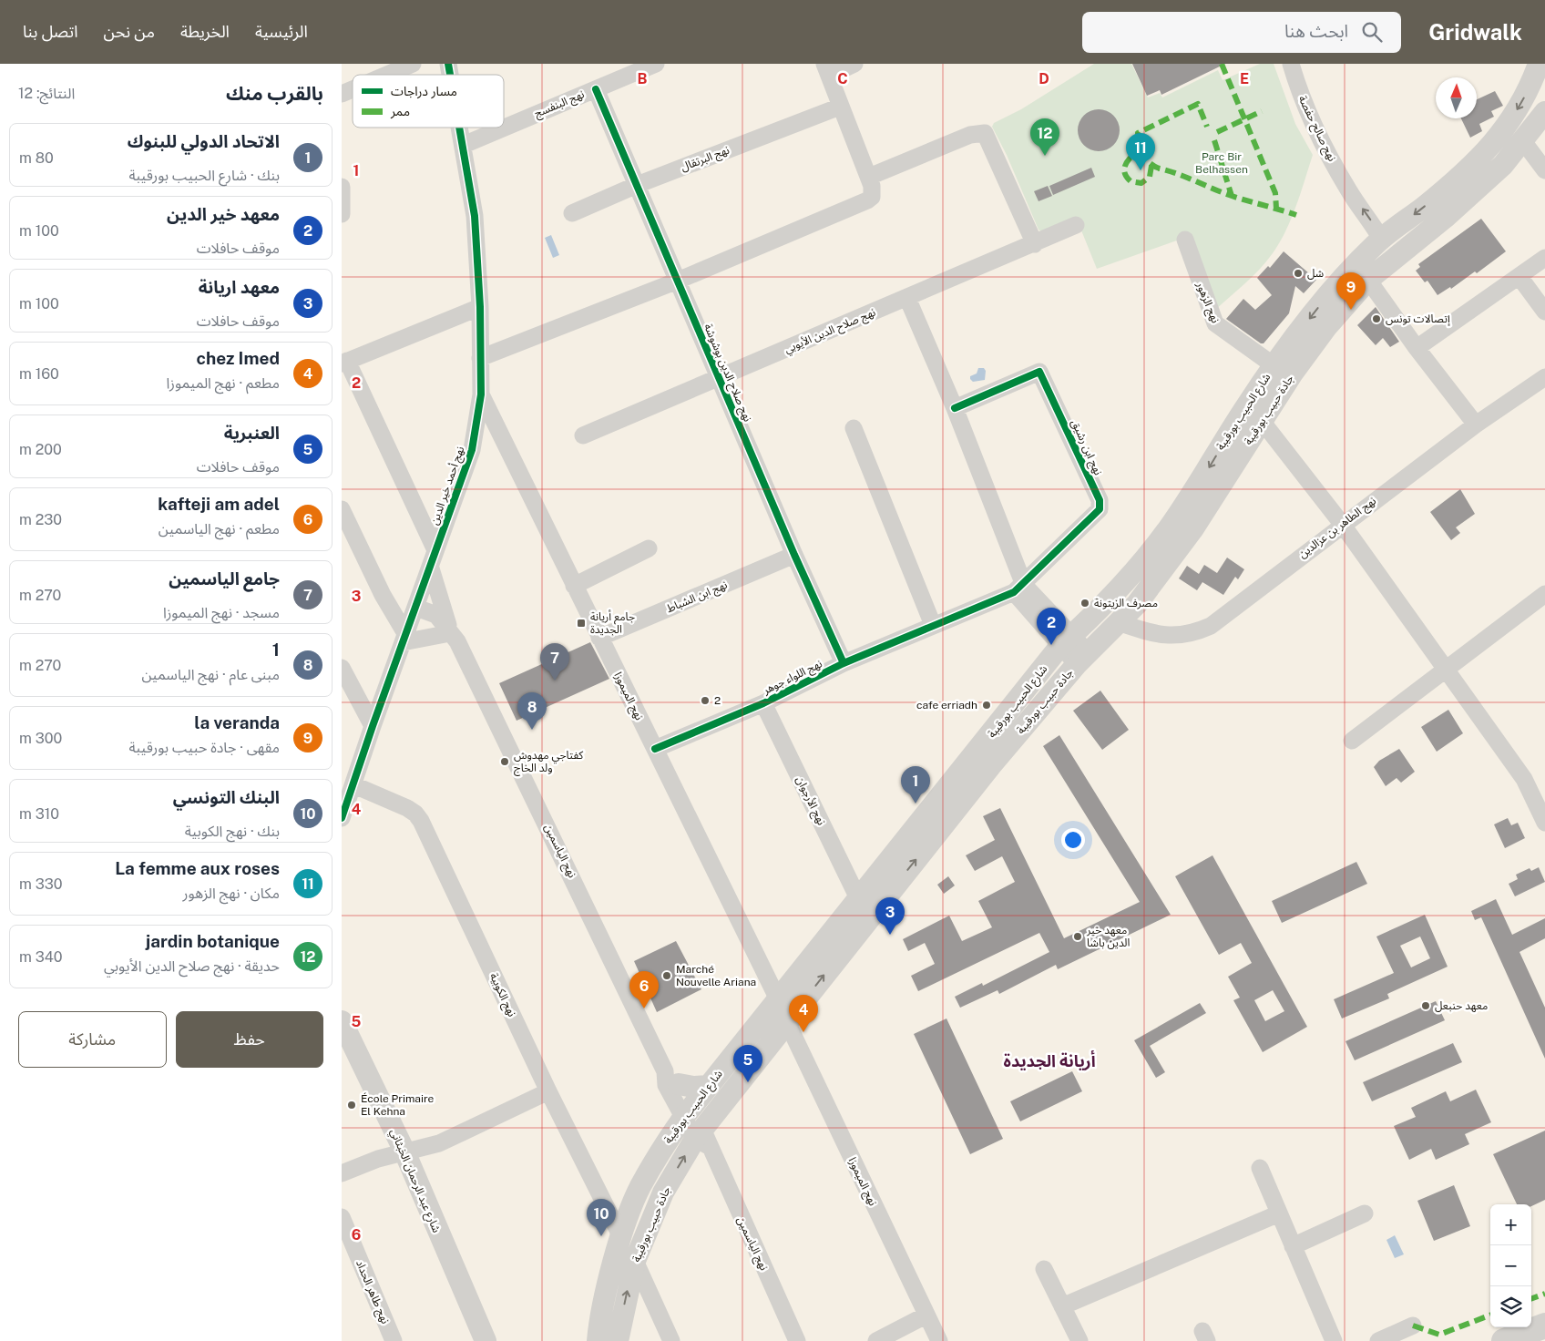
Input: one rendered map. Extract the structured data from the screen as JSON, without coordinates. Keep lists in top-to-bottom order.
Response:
{
  "streets": {
    "main road": ["جادة حبيب بورقيبة", "شارع الحبيب بورقيبة", "شارع عبد الرحمان الخبثاني"],
    "street": [
      "نهج البنفسج",
      "نهج صالح حفصة",
      "نهج البرتقال",
      "نهج الزهور",
      "نهج صلاح الدين الأيوبي",
      "نهج صلاح الدين بوشوشة",
      "نهج ابن رشيق",
      "نهج أحمد خير الدين",
      "نهج الطاهر بن عزالدين",
      "نهج ابن الشباط",
      "نهج اللواء جوهر",
      "نهج الميموزا",
      "نهج الأرجوان",
      "نهج الياسمين",
      "نهج الكوبية",
      "نهج طاهر الحداد"
    ]
  },
  "crossings": [
    ["نهج البنفسج", "نهج صلاح الدين بوشوشة"],
    ["نهج البنفسج", "نهج أحمد خير الدين"],
    ["نهج صالح حفصة", "شارع الحبيب بورقيبة"],
    ["نهج البرتقال", "نهج صلاح الدين بوشوشة"],
    ["نهج الزهور", "شارع الحبيب بورقيبة"],
    ["نهج صلاح الدين الأيوبي", "نهج صلاح الدين بوشوشة"],
    ["نهج صلاح الدين بوشوشة", "نهج ابن الشباط"],
    ["نهج صلاح الدين بوشوشة", "نهج اللواء جوهر"],
    ["جادة حبيب بورقيبة", "شارع الحبيب بورقيبة"],
    ["جادة حبيب بورقيبة", "نهج الطاهر بن عزالدين"],
    ["جادة حبيب بورقيبة", "نهج الميموزا"],
    ["جادة حبيب بورقيبة", "نهج الياسمين"],
    ["شارع الحبيب بورقيبة", "نهج الميموزا"],
    ["شارع الحبيب بورقيبة", "نهج الأرجوان"],
    ["شارع الحبيب بورقيبة", "نهج الياسمين"],
    ["شارع الحبيب بورقيبة", "نهج الكوبية"],
    ["نهج ابن رشيق", "نهج اللواء جوهر"],
    ["نهج أحمد خير الدين", "نهج الميموزا"],
    ["نهج أحمد خير الدين", "نهج الياسمين"],
    ["نهج أحمد خير الدين", "نهج الكوبية"],
    ["نهج ابن الشباط", "نهج الميموزا"],
    ["نهج اللواء جوهر", "نهج الميموزا"],
    ["نهج اللواء جوهر", "نهج الأرجوان"]
  ],
  "one_way": ["نهج صالح حفصة", "جادة حبيب بورقيبة", "شارع الحبيب بورقيبة"],
  "districts": ["أريانة الجديدة"],
  "parks": ["Parc Bir Belhassen"],
  "places": {
    "other": [
      "شل",
      "إتصالات تونس",
      "مصرف الزيتونة",
      "2",
      "cafe erriadh",
      "كفتاجي مهدوش ولد الخاج",
      "معهد خير الدين باشا",
      "Marché Nouvelle Ariana",
      "معهد حنبعل",
      "École Primaire El Kehna"
    ],
    "transit": ["جامع أريانة الجديدة"]
  },
  "legend": ["مسار دراجات", "ممر"],
  "north": "top",
  "page": {
    "header": "Gridwalk",
    "search": "ابحث هنا",
    "nav": [
      "الرئيسية",
      "الخريطة",
      "من نحن",
      "اتصل بنا"
    ],
    "heading": ["بالقرب منك", "النتائج: 12"],
    "pins": [
      "12",
      "11",
      "9",
      "2",
      "7",
      "8",
      "1",
      "3",
      "6",
      "4",
      "5",
      "10"
    ],
    "list": [
      {
        "mark": "1",
        "name": "الاتحاد الدولي للبنوك",
        "note": "بنك · شارع الحبيب بورقيبة",
        "value": "80 m"
      },
      {
        "mark": "2",
        "name": "معهد خير الدين",
        "note": "موقف حافلات",
        "value": "100 m"
      },
      {
        "mark": "3",
        "name": "معهد اريانة",
        "note": "موقف حافلات",
        "value": "100 m"
      },
      {
        "mark": "4",
        "name": "chez Imed",
        "note": "مطعم · نهج الميموزا",
        "value": "160 m"
      },
      {
        "mark": "5",
        "name": "العنبرية",
        "note": "موقف حافلات",
        "value": "200 m"
      },
      {
        "mark": "6",
        "name": "kafteji am adel",
        "note": "مطعم · نهج الياسمين",
        "value": "230 m"
      },
      {
        "mark": "7",
        "name": "جامع الياسمين",
        "note": "مسجد · نهج الميموزا",
        "value": "270 m"
      },
      {
        "mark": "8",
        "name": "1",
        "note": "مبنى عام · نهج الياسمين",
        "value": "270 m"
      },
      {
        "mark": "9",
        "name": "la veranda",
        "note": "مقهى · جادة حبيب بورقيبة",
        "value": "300 m"
      },
      {
        "mark": "10",
        "name": "البنك التونسي",
        "note": "بنك · نهج الكوبية",
        "value": "310 m"
      },
      {
        "mark": "11",
        "name": "La femme aux roses",
        "note": "مكان · نهج الزهور",
        "value": "330 m"
      },
      {
        "mark": "12",
        "name": "jardin botanique",
        "note": "حديقة · نهج صلاح الدين الأيوبي",
        "value": "340 m"
      }
    ],
    "buttons": ["حفظ", "مشاركة"],
    "map_buttons": ["+", "−"]
  },
  "grid": {
    "columns": [
      "B",
      "C",
      "D",
      "E"
    ],
    "rows": [
      "1",
      "2",
      "3",
      "4",
      "5",
      "6"
    ]
  }
}
